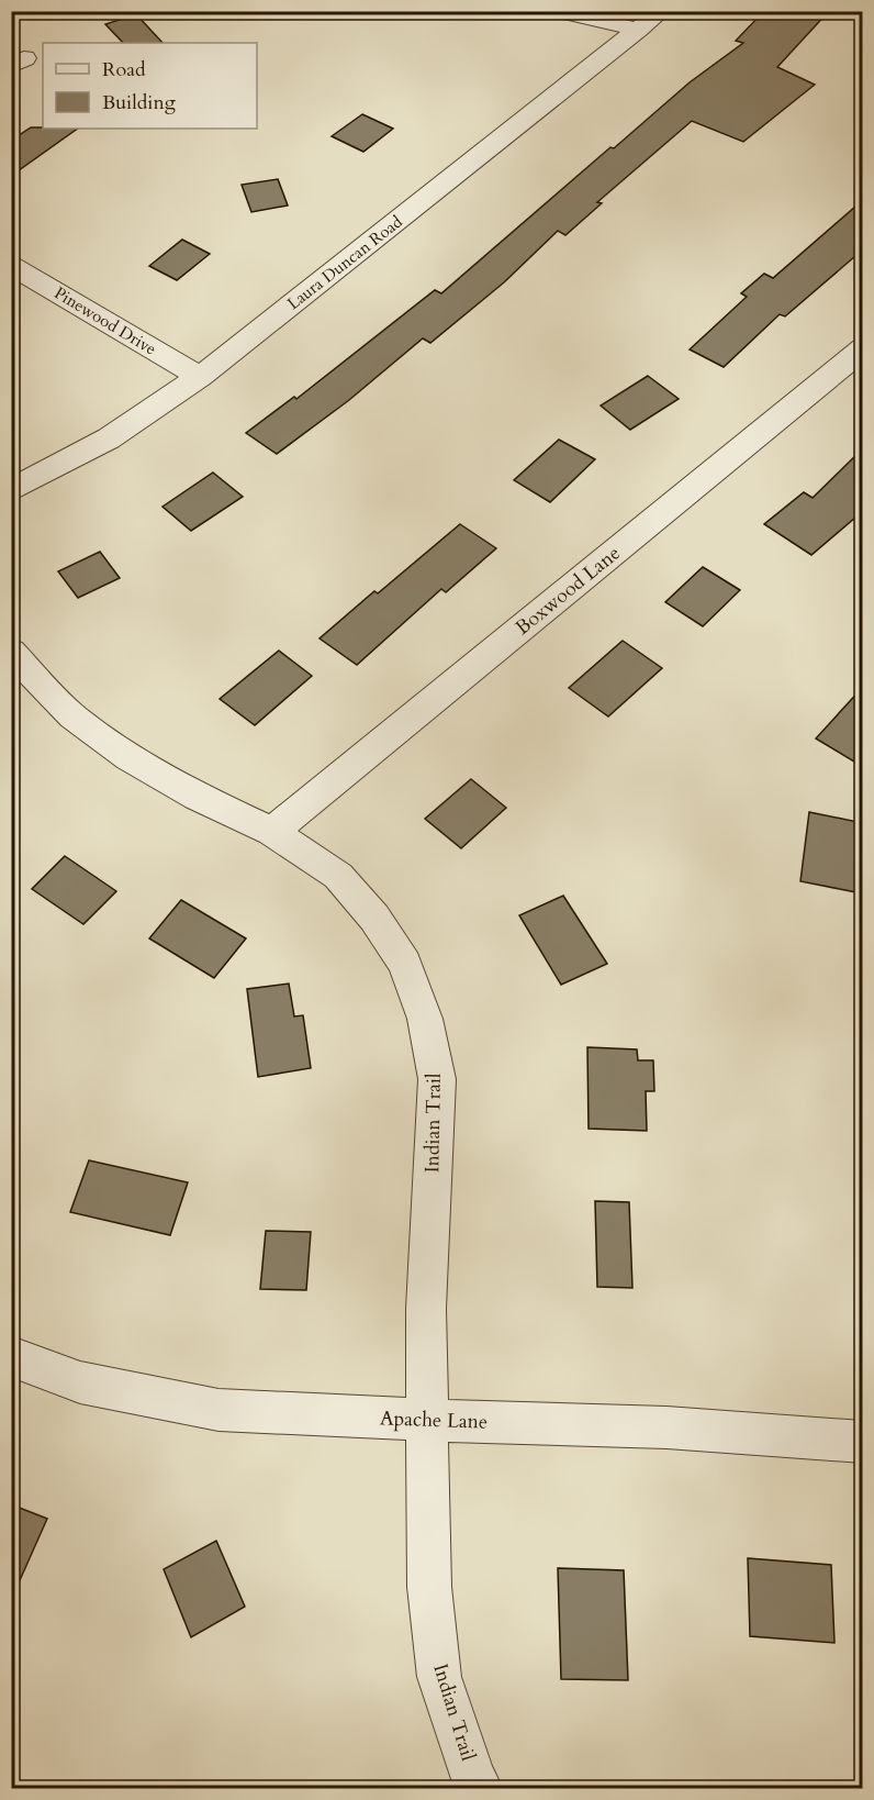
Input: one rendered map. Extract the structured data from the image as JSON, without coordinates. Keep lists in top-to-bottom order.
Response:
{
  "streets": {
    "street": [
      "Laura Duncan Road",
      "Pinewood Drive",
      "Boxwood Lane",
      "Indian Trail",
      "Apache Lane"
    ]
  },
  "crossings": [
    ["Laura Duncan Road", "Pinewood Drive"],
    ["Boxwood Lane", "Indian Trail"],
    ["Indian Trail", "Apache Lane"]
  ],
  "legend": ["Road", "Building"]
}
